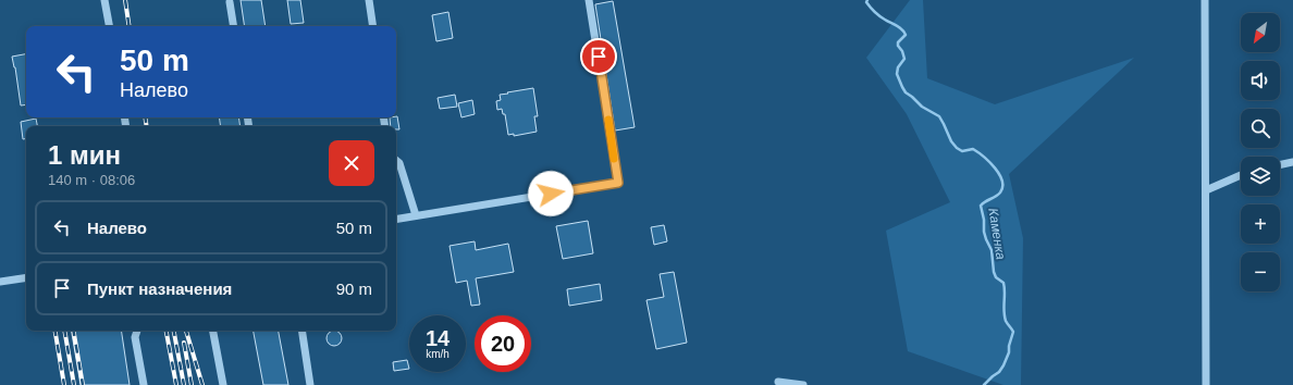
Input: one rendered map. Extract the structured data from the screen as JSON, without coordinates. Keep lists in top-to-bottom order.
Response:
{
  "water": ["Каменка"],
  "north": "bottom left",
  "page": {
    "map_buttons": ["+", "−"],
    "turn": ["50 m", "Налево"],
    "heading": ["1 мин", "140 m · 08:06"],
    "list": [
      {
        "name": "Налево",
        "value": "50 m"
      },
      {
        "name": "Пункт назначения",
        "value": "90 m"
      }
    ],
    "speed": "14 km/h",
    "limit": "20"
  }
}
